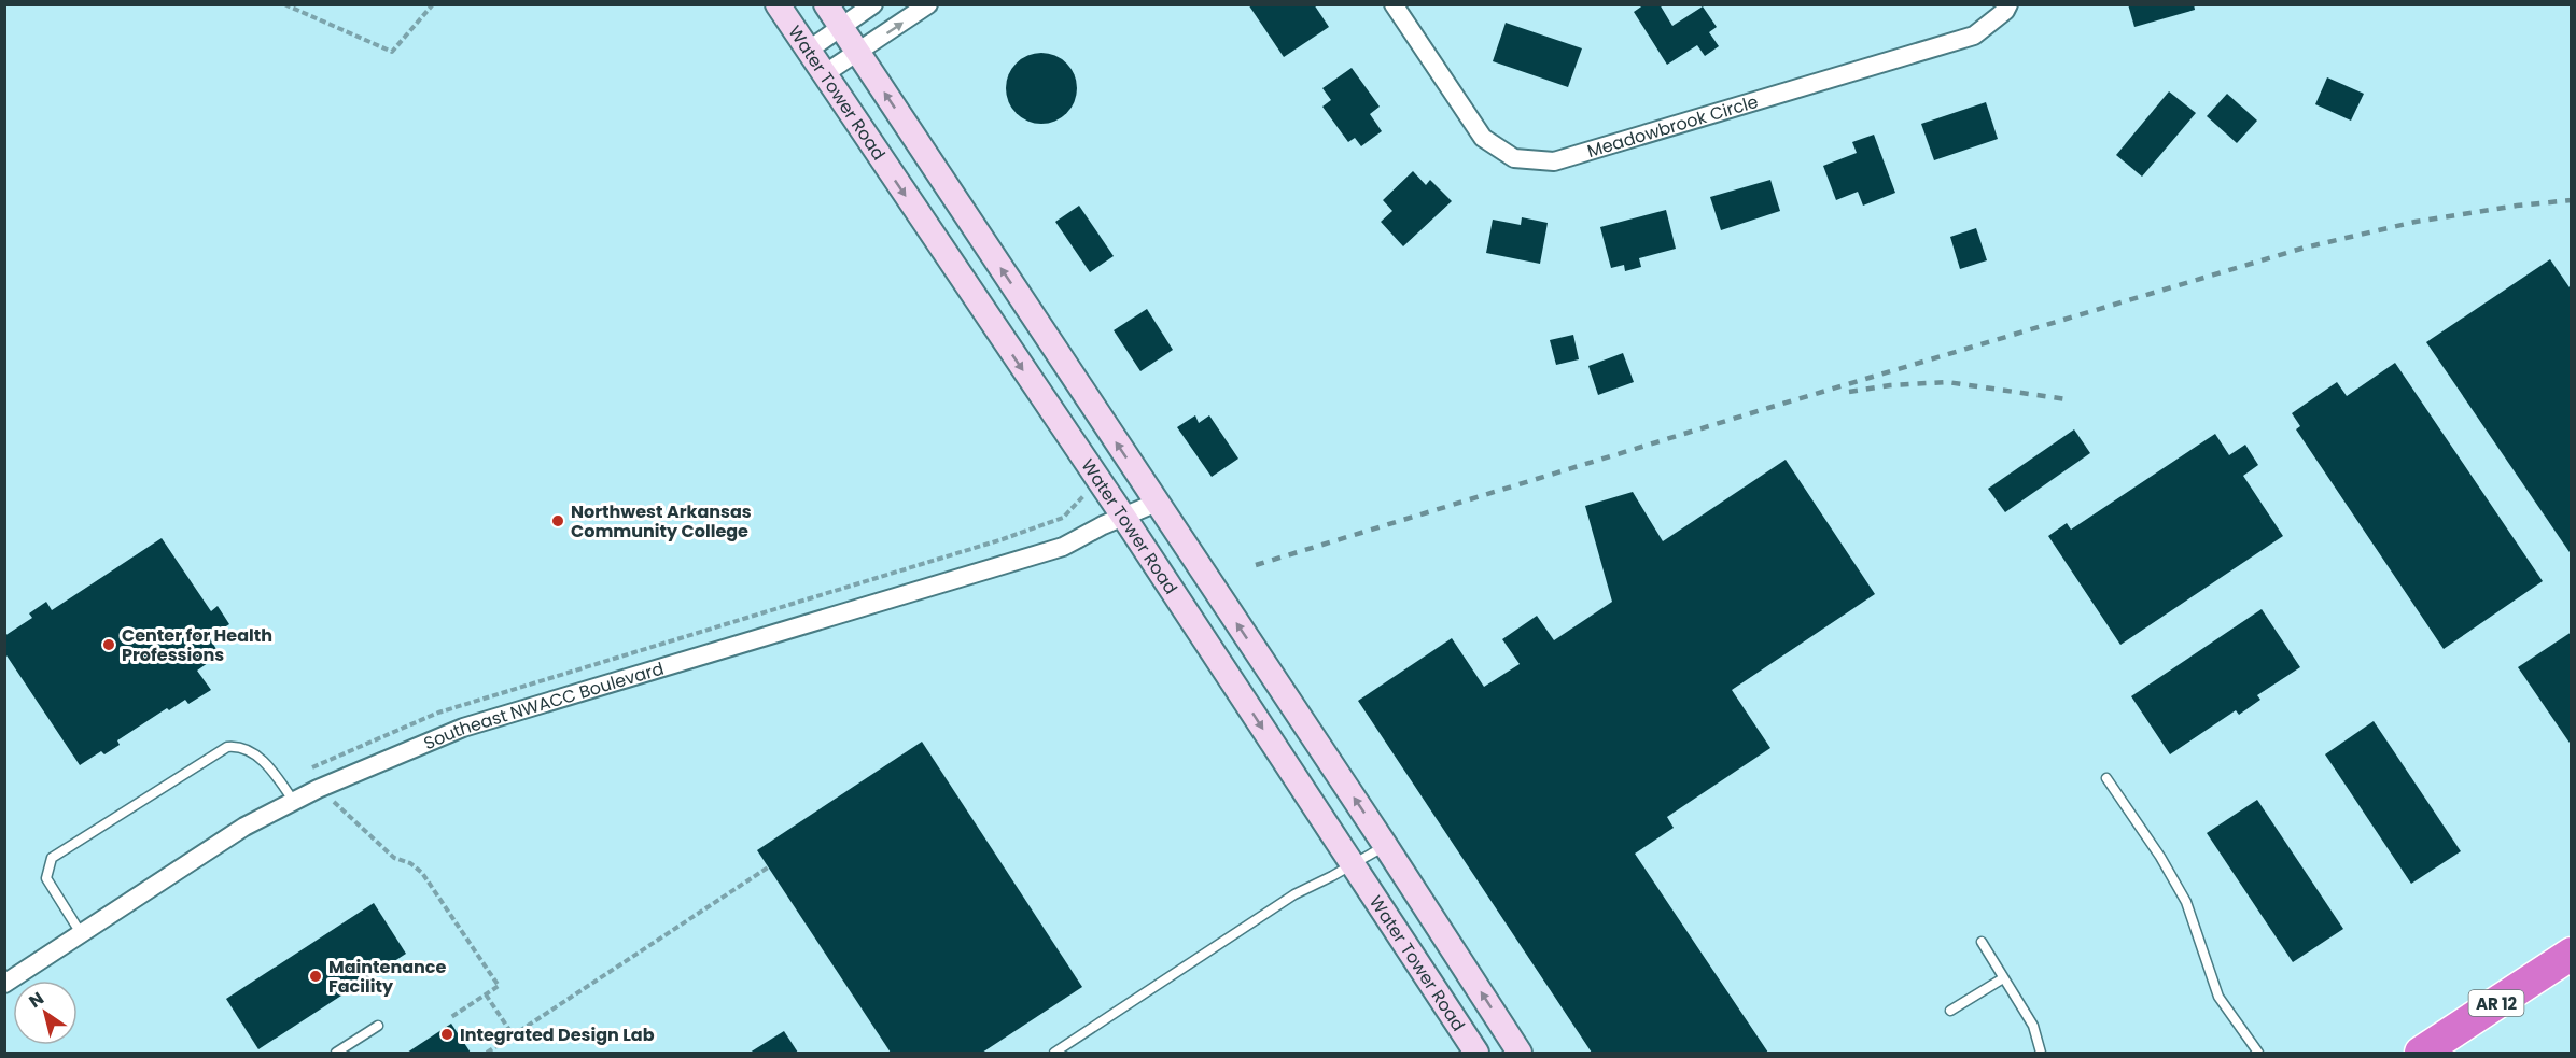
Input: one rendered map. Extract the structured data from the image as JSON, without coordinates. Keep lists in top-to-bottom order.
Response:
{
  "streets": {
    "highway": ["AR 12"],
    "street": ["Water Tower Road", "Meadowbrook Circle", "Southeast NWACC Boulevard"]
  },
  "crossings": [
    ["Water Tower Road", "Southeast NWACC Boulevard"]
  ],
  "places": [
    "Northwest Arkansas Community College",
    "Center for Health Professions",
    "Maintenance Facility",
    "Integrated Design Lab"
  ],
  "north": "top left"
}
